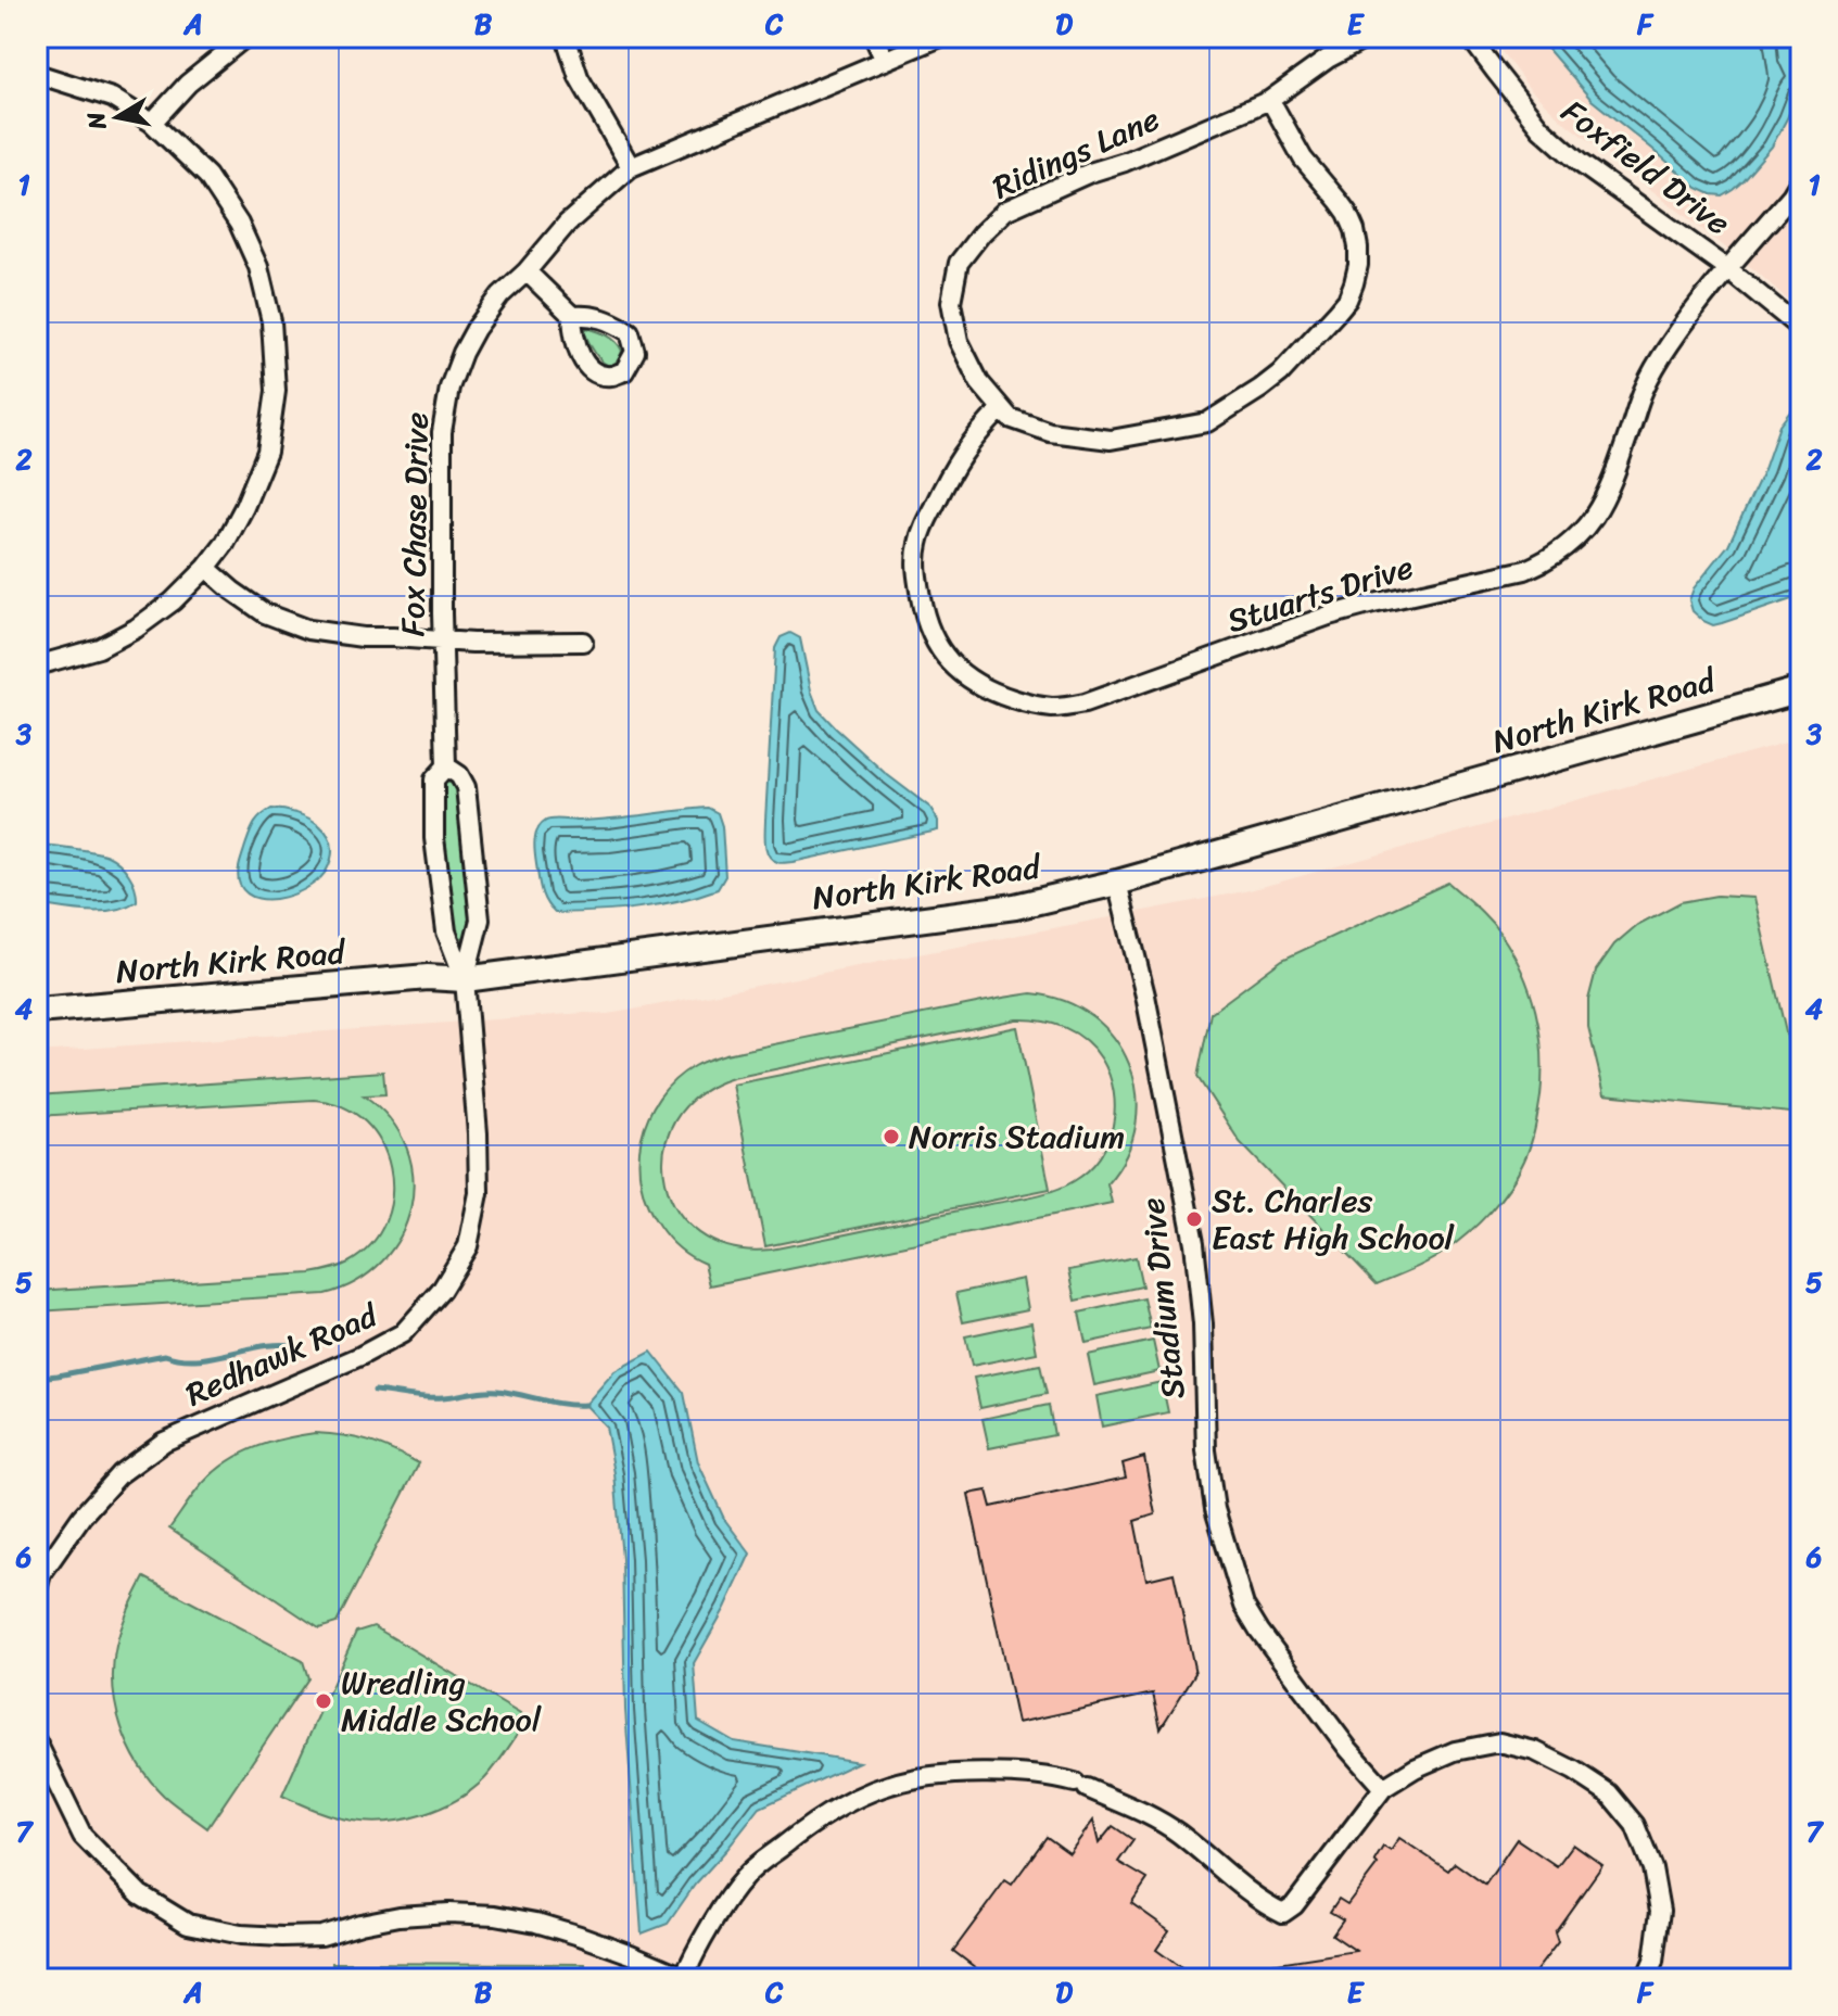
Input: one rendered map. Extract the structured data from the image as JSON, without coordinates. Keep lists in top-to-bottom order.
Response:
{
  "streets": {
    "main road": ["North Kirk Road"],
    "street": [
      "Ridings Lane",
      "Foxfield Drive",
      "Fox Chase Drive",
      "Stuarts Drive",
      "Stadium Drive",
      "Redhawk Road"
    ]
  },
  "crossings": [
    ["Ridings Lane", "Stuarts Drive"],
    ["Foxfield Drive", "Stuarts Drive"],
    ["Fox Chase Drive", "North Kirk Road"],
    ["Fox Chase Drive", "Redhawk Road"],
    ["North Kirk Road", "Stadium Drive"],
    ["North Kirk Road", "Redhawk Road"]
  ],
  "places": ["Norris Stadium", "St. Charles East High School", "Wredling Middle School"],
  "north": "left",
  "grid": {
    "columns": [
      "A",
      "B",
      "C",
      "D",
      "E",
      "F"
    ],
    "rows": [
      "1",
      "2",
      "3",
      "4",
      "5",
      "6",
      "7"
    ]
  }
}
